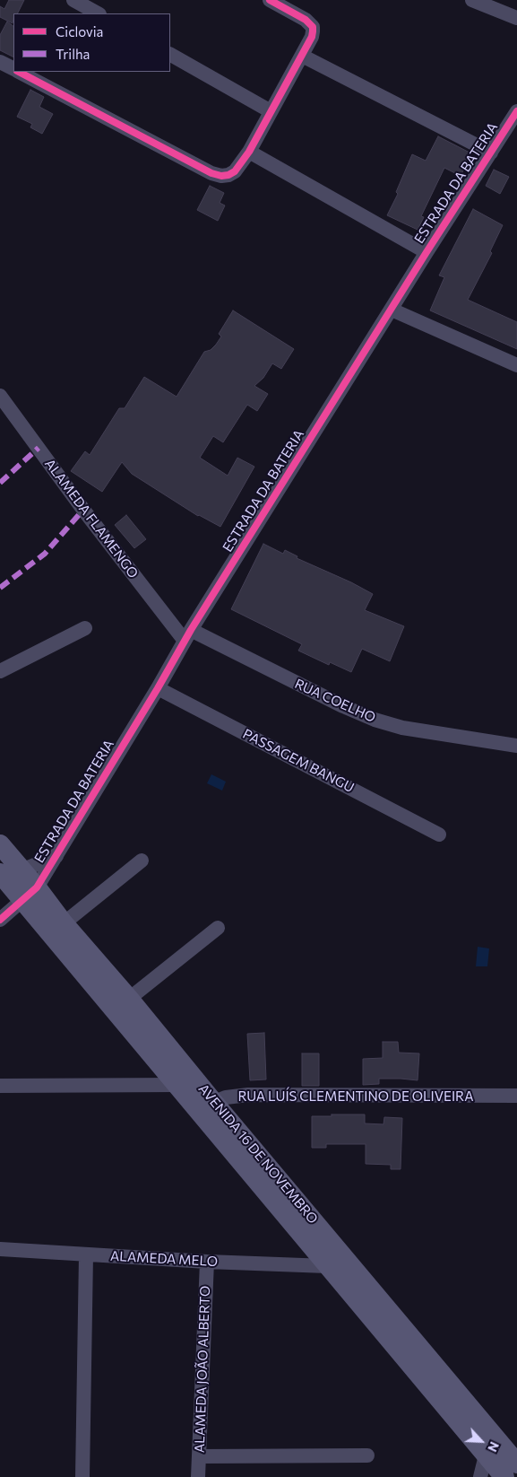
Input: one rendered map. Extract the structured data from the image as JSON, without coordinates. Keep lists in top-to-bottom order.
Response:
{
  "streets": {
    "main road": ["AVENIDA 16 DE NOVEMBRO"],
    "street": [
      "ESTRADA DA BATERIA",
      "ALAMEDA FLAMENGO",
      "RUA COELHO",
      "PASSAGEM BANGU",
      "RUA LUÍS CLEMENTINO DE OLIVEIRA",
      "ALAMEDA MELO",
      "ALAMEDA JOÃO ALBERTO"
    ]
  },
  "crossings": [
    ["ESTRADA DA BATERIA", "ALAMEDA FLAMENGO"],
    ["ESTRADA DA BATERIA", "RUA COELHO"],
    ["ESTRADA DA BATERIA", "PASSAGEM BANGU"],
    ["ESTRADA DA BATERIA", "AVENIDA 16 DE NOVEMBRO"],
    ["ALAMEDA FLAMENGO", "RUA COELHO"],
    ["RUA LUÍS CLEMENTINO DE OLIVEIRA", "AVENIDA 16 DE NOVEMBRO"],
    ["AVENIDA 16 DE NOVEMBRO", "ALAMEDA MELO"],
    ["ALAMEDA MELO", "ALAMEDA JOÃO ALBERTO"]
  ],
  "legend": ["Ciclovia", "Trilha"],
  "north": "bottom right"
}
